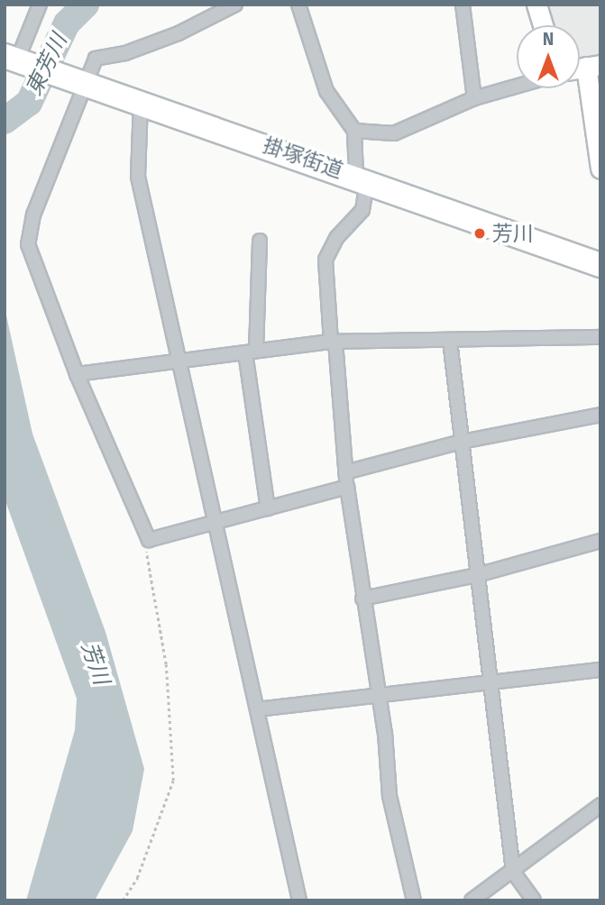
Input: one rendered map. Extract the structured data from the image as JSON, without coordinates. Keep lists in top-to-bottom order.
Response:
{
  "streets": {
    "highway": ["掛塚街道"]
  },
  "water": ["東芳川", "芳川"],
  "places": ["芳川"],
  "north": "top"
}
